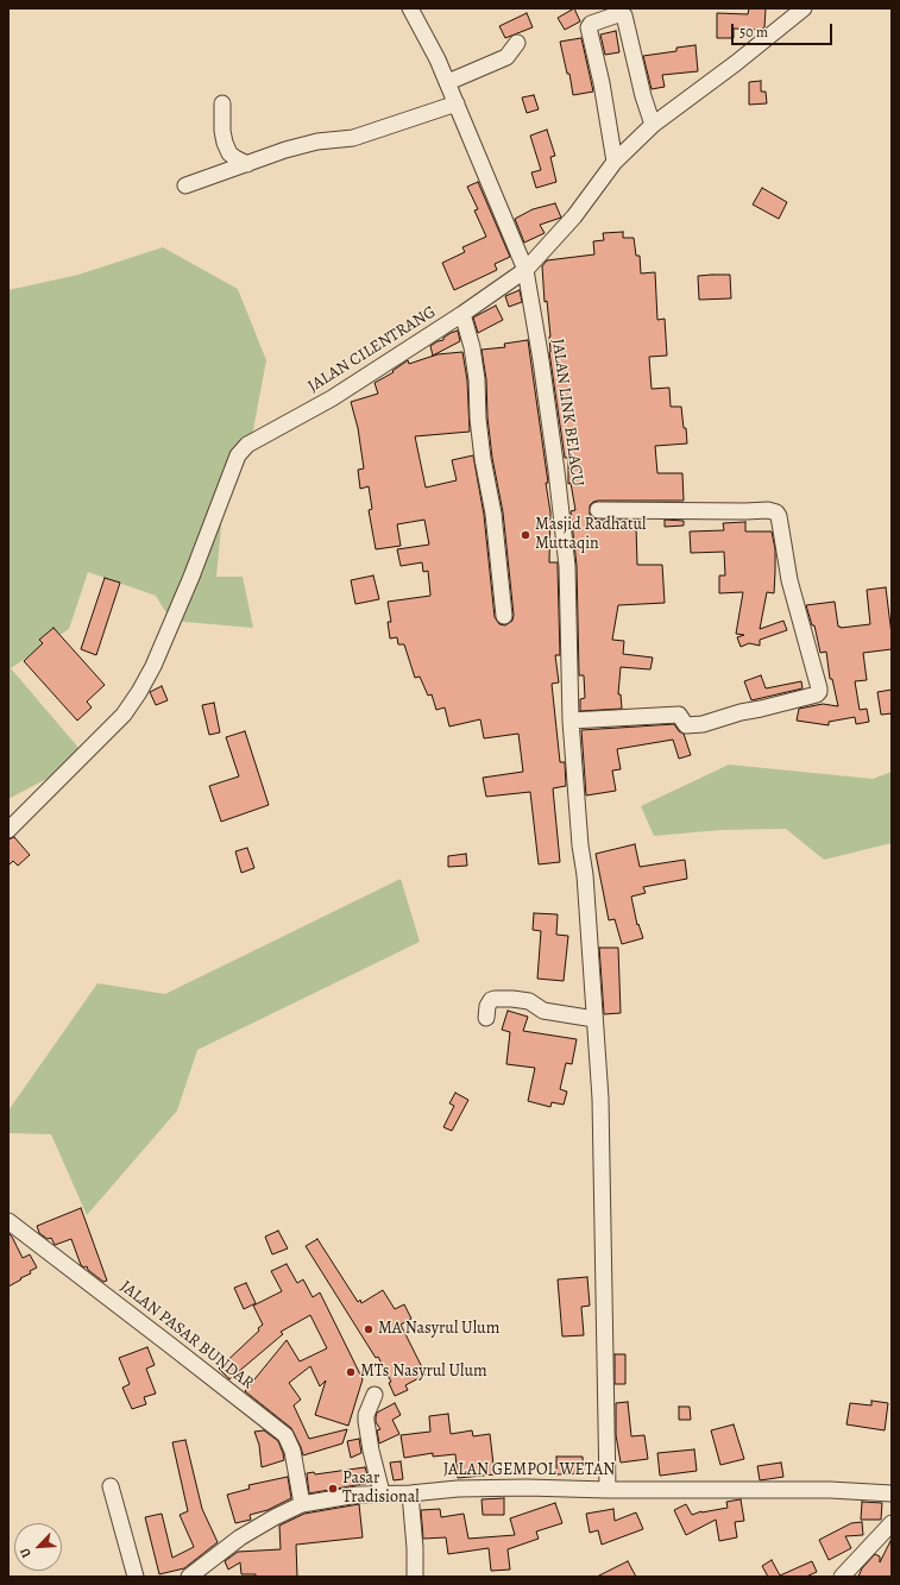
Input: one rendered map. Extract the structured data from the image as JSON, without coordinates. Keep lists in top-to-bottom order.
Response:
{
  "streets": {
    "street": [
      "JALAN CILENTRANG",
      "JALAN LINK BELACU",
      "JALAN PASAR BUNDAR",
      "JALAN GEMPOL WETAN"
    ]
  },
  "crossings": [
    ["JALAN CILENTRANG", "JALAN LINK BELACU"],
    ["JALAN LINK BELACU", "JALAN GEMPOL WETAN"],
    ["JALAN PASAR BUNDAR", "JALAN GEMPOL WETAN"]
  ],
  "places": [
    "Masjid Radhatul Muttaqin",
    "MA Nasyrul Ulum",
    "MTs Nasyrul Ulum",
    "Pasar Tradisional"
  ],
  "scale_bar": "50 m",
  "north": "bottom left"
}
